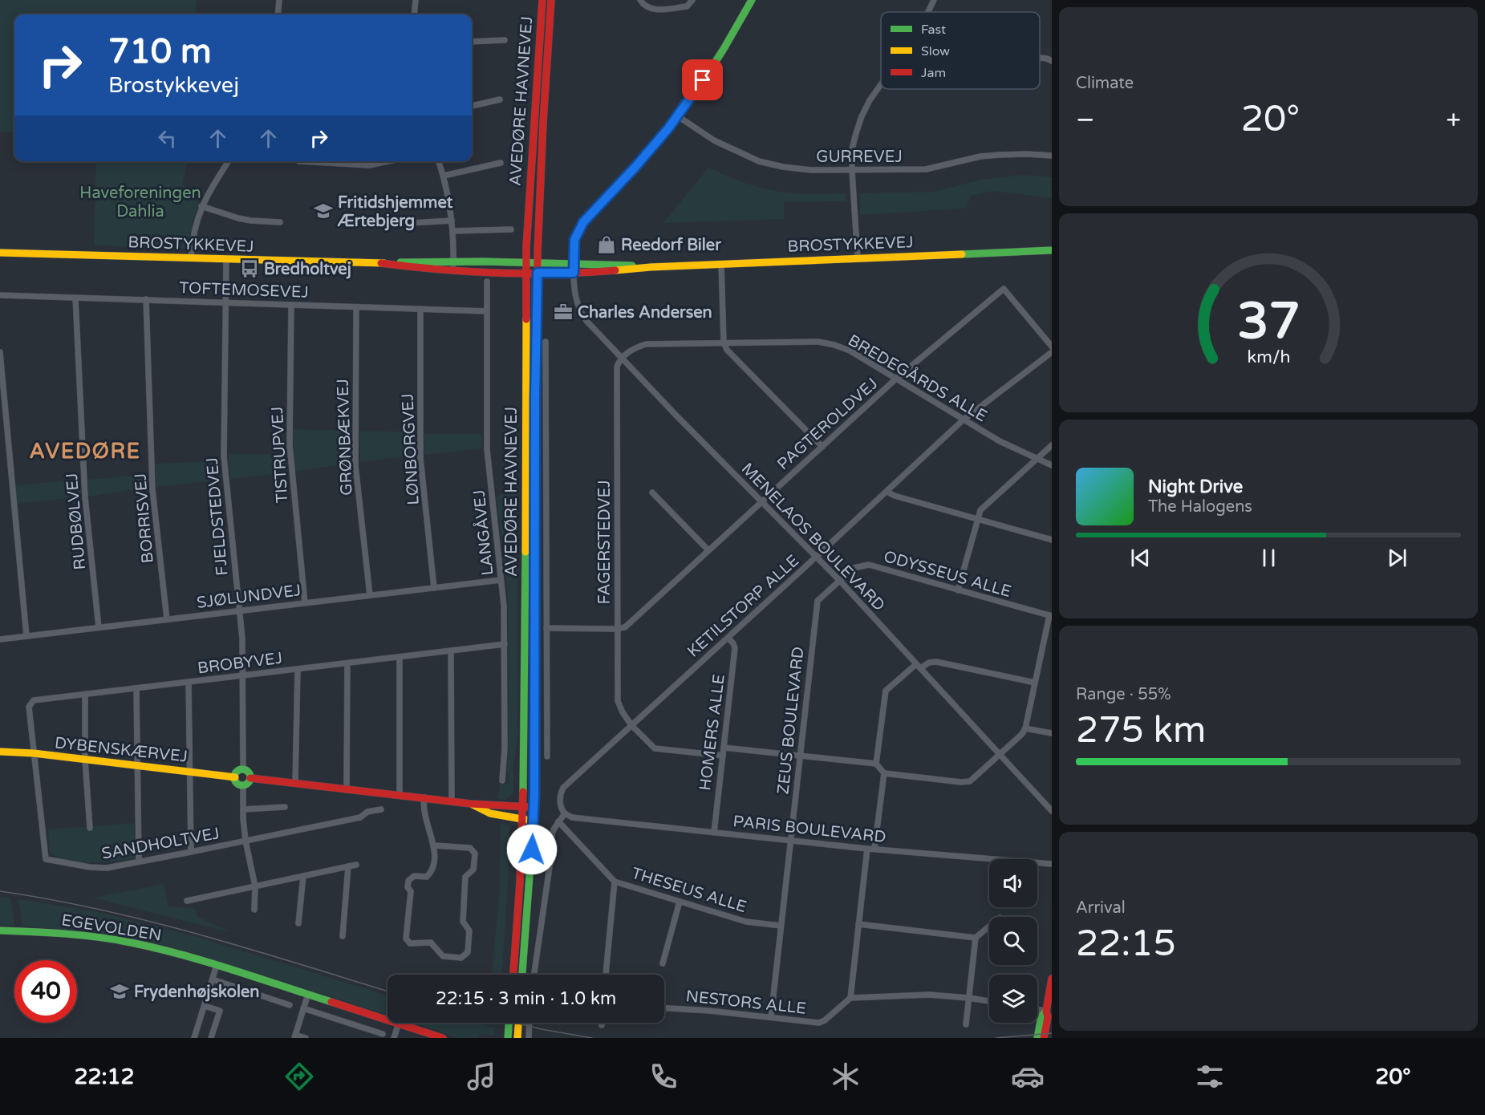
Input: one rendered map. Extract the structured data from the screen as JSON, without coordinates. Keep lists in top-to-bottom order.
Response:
{
  "streets": {
    "street": [
      "AVEDØRE HAVNEVEJ",
      "GURREVEJ",
      "BROSTYKKEVEJ",
      "TOFTEMOSEVEJ",
      "BREDEGÅRDS ALLE",
      "PAGTEROLDVEJ",
      "GRØNBÆKVEJ",
      "LØNBORGVEJ",
      "TISTRUPVEJ",
      "FJELDSTEDVEJ",
      "BORRISVEJ",
      "RUDBØLVEJ",
      "LANGÅVEJ",
      "MENELAOS BOULEVARD",
      "FAGERSTEDVEJ",
      "ODYSSEUS ALLE",
      "SJØLUNDVEJ",
      "KETILSTORP ALLE",
      "BROBYVEJ",
      "ZEUS BOULEVARD",
      "HOMERS ALLE",
      "DYBENSKÆRVEJ",
      "PARIS BOULEVARD",
      "SANDHOLTVEJ",
      "THESEUS ALLE",
      "EGEVOLDEN",
      "NESTORS ALLE"
    ]
  },
  "crossings": [
    ["AVEDØRE HAVNEVEJ", "BROSTYKKEVEJ"],
    ["BROSTYKKEVEJ", "FJELDSTEDVEJ"],
    ["BROSTYKKEVEJ", "MENELAOS BOULEVARD"],
    ["TOFTEMOSEVEJ", "GRØNBÆKVEJ"],
    ["TOFTEMOSEVEJ", "LØNBORGVEJ"],
    ["TOFTEMOSEVEJ", "TISTRUPVEJ"],
    ["TOFTEMOSEVEJ", "FJELDSTEDVEJ"],
    ["TOFTEMOSEVEJ", "BORRISVEJ"],
    ["TOFTEMOSEVEJ", "RUDBØLVEJ"],
    ["TOFTEMOSEVEJ", "LANGÅVEJ"],
    ["BREDEGÅRDS ALLE", "PAGTEROLDVEJ"],
    ["BREDEGÅRDS ALLE", "MENELAOS BOULEVARD"],
    ["BREDEGÅRDS ALLE", "FAGERSTEDVEJ"],
    ["BREDEGÅRDS ALLE", "KETILSTORP ALLE"],
    ["PAGTEROLDVEJ", "MENELAOS BOULEVARD"],
    ["PAGTEROLDVEJ", "FAGERSTEDVEJ"],
    ["GRØNBÆKVEJ", "SJØLUNDVEJ"],
    ["LØNBORGVEJ", "SJØLUNDVEJ"],
    ["TISTRUPVEJ", "SJØLUNDVEJ"],
    ["FJELDSTEDVEJ", "SJØLUNDVEJ"],
    ["FJELDSTEDVEJ", "BROBYVEJ"],
    ["FJELDSTEDVEJ", "DYBENSKÆRVEJ"],
    ["BORRISVEJ", "SJØLUNDVEJ"],
    ["RUDBØLVEJ", "SJØLUNDVEJ"],
    ["LANGÅVEJ", "SJØLUNDVEJ"],
    ["LANGÅVEJ", "BROBYVEJ"],
    ["MENELAOS BOULEVARD", "FAGERSTEDVEJ"],
    ["MENELAOS BOULEVARD", "ODYSSEUS ALLE"],
    ["MENELAOS BOULEVARD", "KETILSTORP ALLE"],
    ["MENELAOS BOULEVARD", "ZEUS BOULEVARD"],
    ["FAGERSTEDVEJ", "KETILSTORP ALLE"],
    ["FAGERSTEDVEJ", "HOMERS ALLE"],
    ["ODYSSEUS ALLE", "ZEUS BOULEVARD"],
    ["KETILSTORP ALLE", "HOMERS ALLE"],
    ["KETILSTORP ALLE", "PARIS BOULEVARD"],
    ["BROBYVEJ", "DYBENSKÆRVEJ"],
    ["BROBYVEJ", "SANDHOLTVEJ"],
    ["ZEUS BOULEVARD", "PARIS BOULEVARD"],
    ["ZEUS BOULEVARD", "THESEUS ALLE"],
    ["ZEUS BOULEVARD", "NESTORS ALLE"],
    ["HOMERS ALLE", "PARIS BOULEVARD"],
    ["DYBENSKÆRVEJ", "SANDHOLTVEJ"]
  ],
  "districts": ["AVEDØRE"],
  "parks": ["Haveforeningen Dahlia"],
  "places": {
    "school or university": ["Fritidshjemmet Ærtebjerg", "Frydenhøjskolen"],
    "shop": ["Reedorf Biler"],
    "bus stop": ["Bredholtvej"],
    "office": ["Charles Andersen"]
  },
  "legend": ["Fast", "Slow", "Jam"],
  "page": {
    "tile": [
      "Climate",
      ["Range · 55%", "275 km"],
      ["Arrival", "22:15"]
    ],
    "turn": ["710 m", "Brostykkevej"],
    "heat": ["−", "20°", "+"],
    "song": ["Night Drive", "The Halogens"],
    "limit": "40",
    "trip": "22:15 · 3 min · 1.0 km",
    "tabs": ["22:12", "20°"],
    "gauge": ["37", "km/h"]
  }
}
